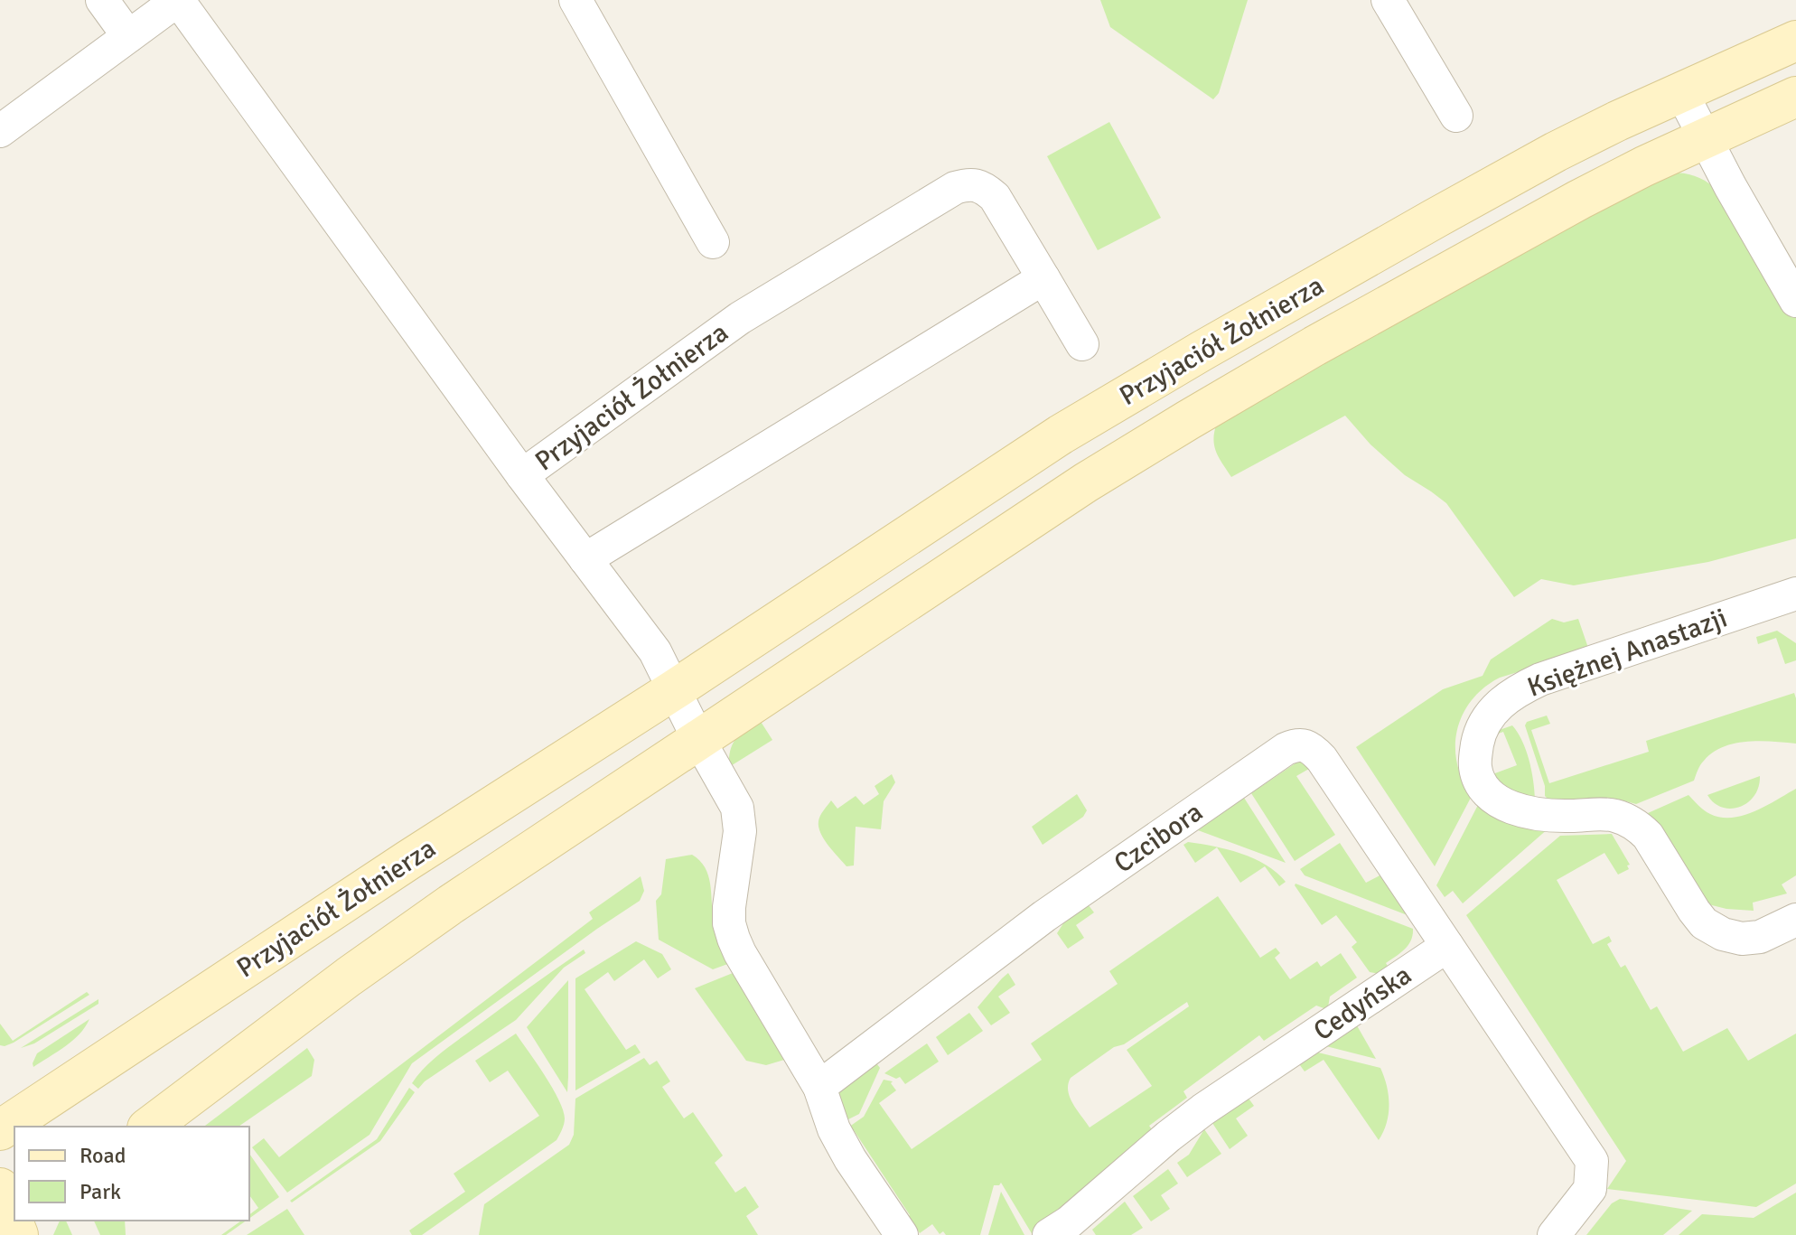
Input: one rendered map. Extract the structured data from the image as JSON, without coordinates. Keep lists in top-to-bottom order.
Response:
{
  "streets": {
    "street": [
      "Przyjaciół Żołnierza",
      "Księżnej Anastazji",
      "Czcibora",
      "Cedyńska"
    ]
  },
  "crossings": [
    ["Czcibora", "Cedyńska"]
  ],
  "legend": ["Road", "Park"]
}
